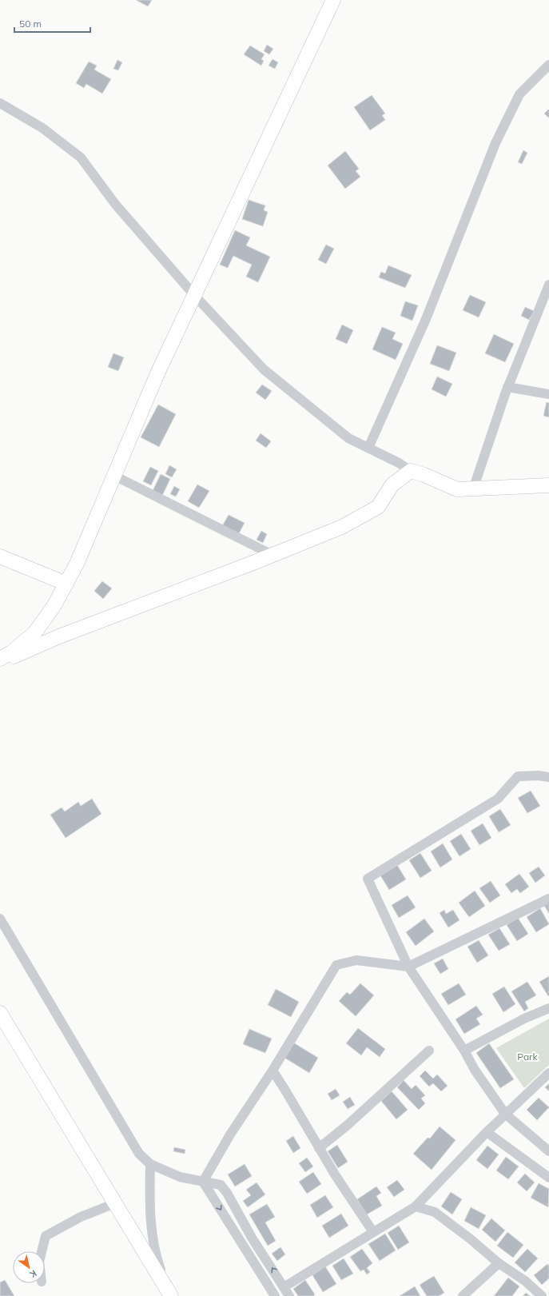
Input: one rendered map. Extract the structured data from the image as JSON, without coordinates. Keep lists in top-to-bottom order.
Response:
{
  "parks": ["Park"],
  "scale_bar": "50 m",
  "north": "bottom right"
}
